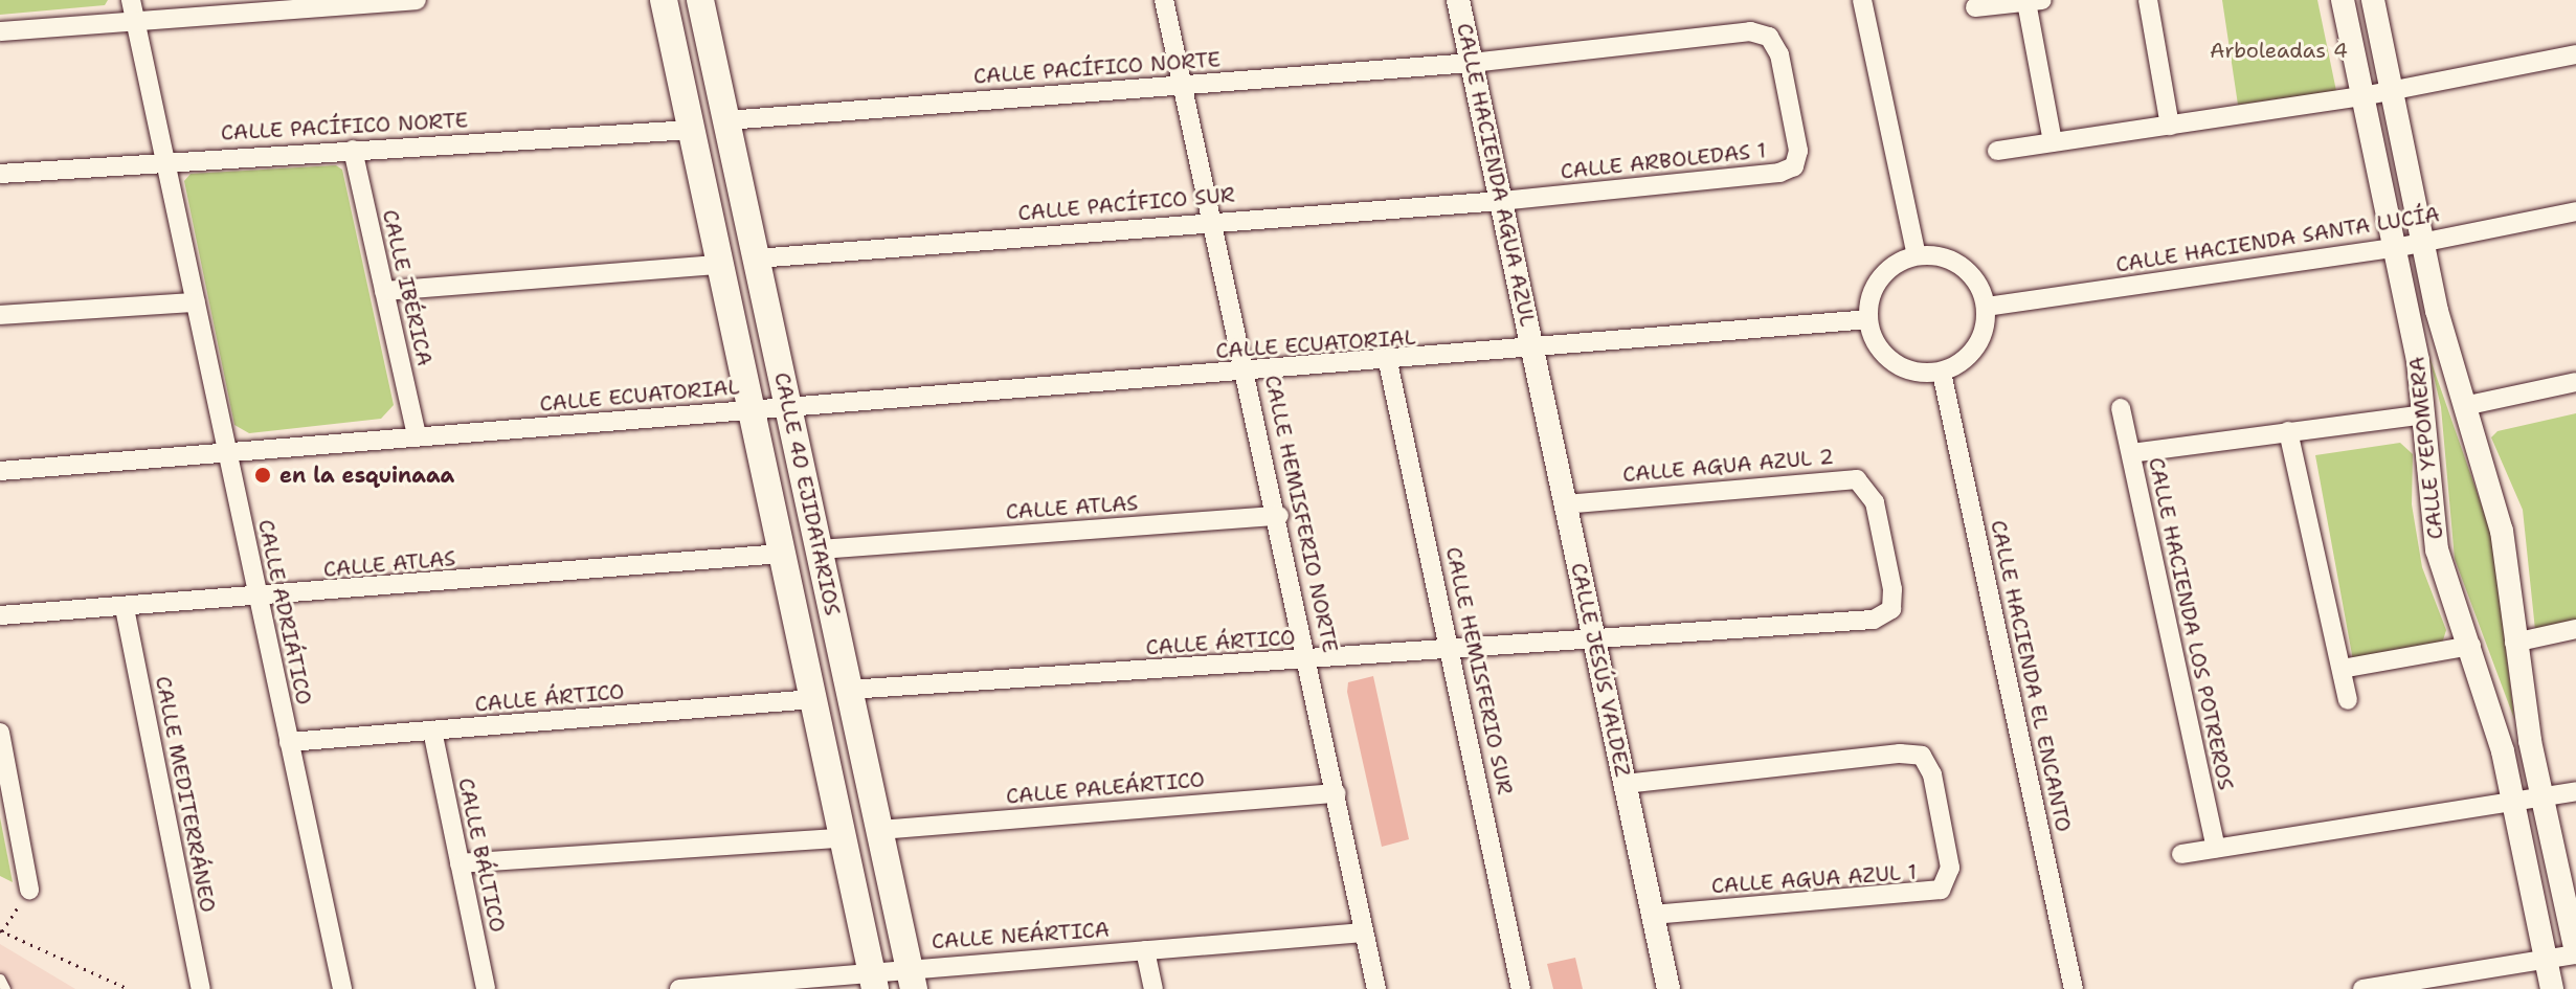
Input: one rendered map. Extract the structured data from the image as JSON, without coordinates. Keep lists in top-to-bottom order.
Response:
{
  "streets": {
    "main road": ["CALLE 40 EJIDATARIOS"],
    "street": [
      "CALLE PACÍFICO NORTE",
      "CALLE ARBOLEDAS 1",
      "CALLE HACIENDA AGUA AZUL",
      "CALLE PACÍFICO SUR",
      "CALLE HACIENDA SANTA LUCÍA",
      "CALLE IBÉRICA",
      "CALLE ECUATORIAL",
      "CALLE YEPOMERA",
      "CALLE AGUA AZUL 2",
      "CALLE ATLAS",
      "CALLE HEMISFERIO NORTE",
      "CALLE ADRIÁTICO",
      "CALLE HACIENDA LOS POTREROS",
      "CALLE ÁRTICO",
      "CALLE JESÚS VALDEZ",
      "CALLE HEMISFERIO SUR",
      "CALLE HACIENDA EL ENCANTO",
      "CALLE PALEÁRTICO",
      "CALLE MEDITERRÁNEO",
      "CALLE BÁLTICO",
      "CALLE AGUA AZUL 1",
      "CALLE NEÁRTICA"
    ]
  },
  "crossings": [
    ["CALLE PACÍFICO NORTE", "CALLE ARBOLEDAS 1"],
    ["CALLE PACÍFICO NORTE", "CALLE HACIENDA AGUA AZUL"],
    ["CALLE PACÍFICO NORTE", "CALLE IBÉRICA"],
    ["CALLE PACÍFICO NORTE", "CALLE 40 EJIDATARIOS"],
    ["CALLE PACÍFICO NORTE", "CALLE HEMISFERIO NORTE"],
    ["CALLE PACÍFICO NORTE", "CALLE ADRIÁTICO"],
    ["CALLE ARBOLEDAS 1", "CALLE HACIENDA AGUA AZUL"],
    ["CALLE ARBOLEDAS 1", "CALLE PACÍFICO SUR"],
    ["CALLE HACIENDA AGUA AZUL", "CALLE PACÍFICO SUR"],
    ["CALLE HACIENDA AGUA AZUL", "CALLE ECUATORIAL"],
    ["CALLE HACIENDA AGUA AZUL", "CALLE JESÚS VALDEZ"],
    ["CALLE PACÍFICO SUR", "CALLE 40 EJIDATARIOS"],
    ["CALLE PACÍFICO SUR", "CALLE HEMISFERIO NORTE"],
    ["CALLE HACIENDA SANTA LUCÍA", "CALLE YEPOMERA"],
    ["CALLE HACIENDA SANTA LUCÍA", "CALLE HACIENDA EL ENCANTO"],
    ["CALLE IBÉRICA", "CALLE ECUATORIAL"],
    ["CALLE ECUATORIAL", "CALLE 40 EJIDATARIOS"],
    ["CALLE ECUATORIAL", "CALLE HEMISFERIO NORTE"],
    ["CALLE ECUATORIAL", "CALLE ADRIÁTICO"],
    ["CALLE ECUATORIAL", "CALLE JESÚS VALDEZ"],
    ["CALLE ECUATORIAL", "CALLE HEMISFERIO SUR"],
    ["CALLE AGUA AZUL 2", "CALLE ÁRTICO"],
    ["CALLE AGUA AZUL 2", "CALLE JESÚS VALDEZ"],
    ["CALLE 40 EJIDATARIOS", "CALLE ATLAS"],
    ["CALLE 40 EJIDATARIOS", "CALLE ÁRTICO"],
    ["CALLE 40 EJIDATARIOS", "CALLE PALEÁRTICO"],
    ["CALLE 40 EJIDATARIOS", "CALLE NEÁRTICA"],
    ["CALLE ATLAS", "CALLE HEMISFERIO NORTE"],
    ["CALLE ATLAS", "CALLE ADRIÁTICO"],
    ["CALLE ATLAS", "CALLE MEDITERRÁNEO"],
    ["CALLE HEMISFERIO NORTE", "CALLE ÁRTICO"],
    ["CALLE HEMISFERIO NORTE", "CALLE PALEÁRTICO"],
    ["CALLE HEMISFERIO NORTE", "CALLE NEÁRTICA"],
    ["CALLE ADRIÁTICO", "CALLE ÁRTICO"],
    ["CALLE ÁRTICO", "CALLE JESÚS VALDEZ"],
    ["CALLE ÁRTICO", "CALLE HEMISFERIO SUR"],
    ["CALLE ÁRTICO", "CALLE BÁLTICO"],
    ["CALLE JESÚS VALDEZ", "CALLE AGUA AZUL 1"]
  ],
  "parks": ["Arboleadas 4"],
  "places": ["en la esquinaaa"]
}
